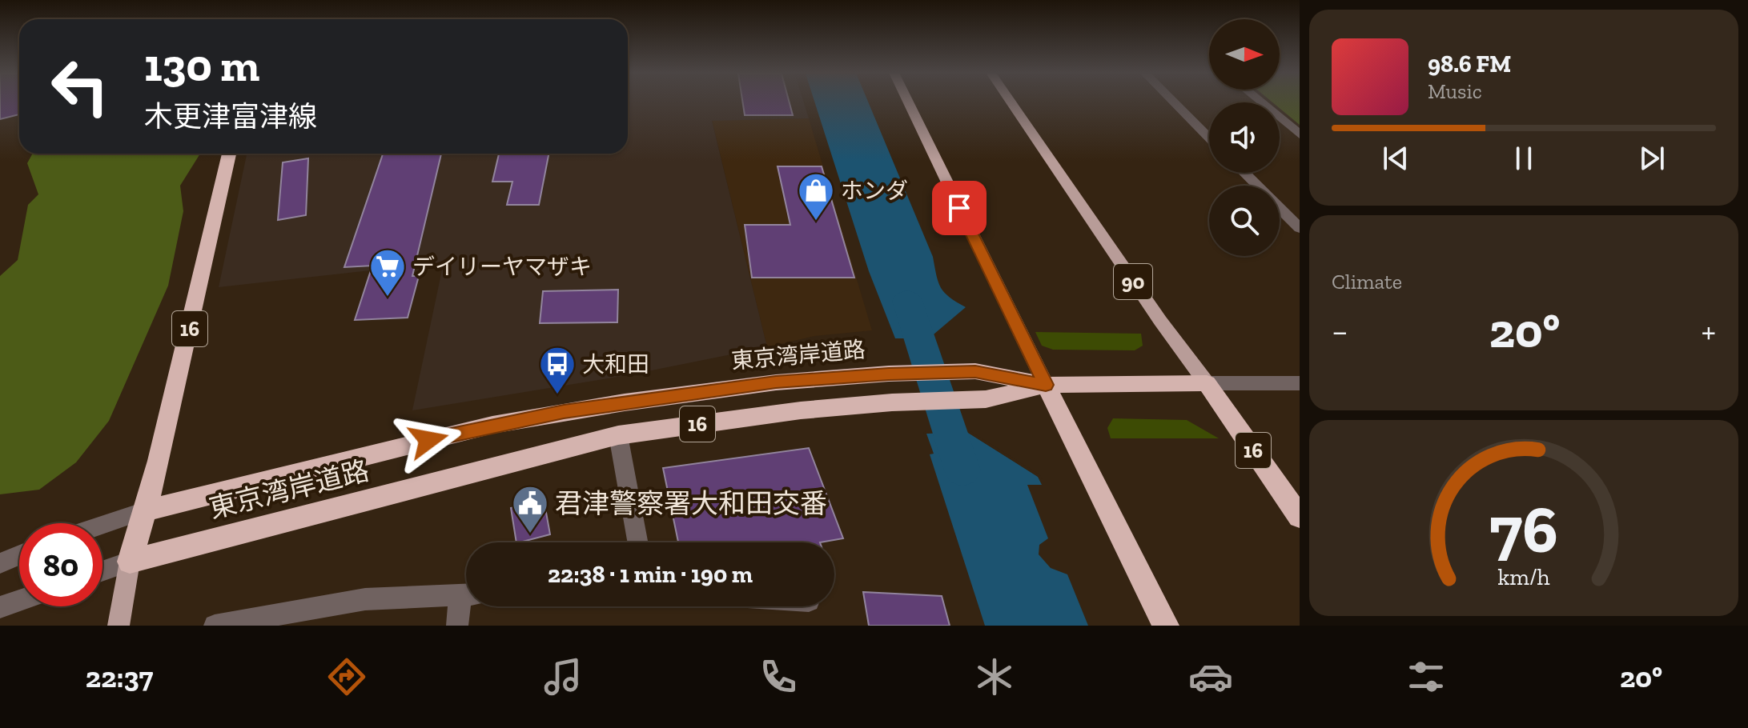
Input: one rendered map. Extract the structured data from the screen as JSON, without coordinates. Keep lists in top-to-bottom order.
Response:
{
  "streets": {
    "highway": ["16", "東京湾岸道路"],
    "main road": ["90"]
  },
  "crossings": [
    ["90", "16"],
    ["90", "東京湾岸道路"],
    ["16", "東京湾岸道路"]
  ],
  "places": {
    "shop": ["ホンダ"],
    "supermarket": ["デイリーヤマザキ"],
    "bus stop": ["大和田"],
    "public building": ["君津警察署大和田交番"]
  },
  "north": "right",
  "page": {
    "turn": ["130 m", "木更津富津線"],
    "song": ["98.6 FM", "Music"],
    "tile": "Climate",
    "heat": ["−", "20°", "+"],
    "limit": "80",
    "trip": "22:38 · 1 min · 190 m",
    "tabs": ["22:37", "20°"],
    "gauge": ["76", "km/h"]
  }
}
